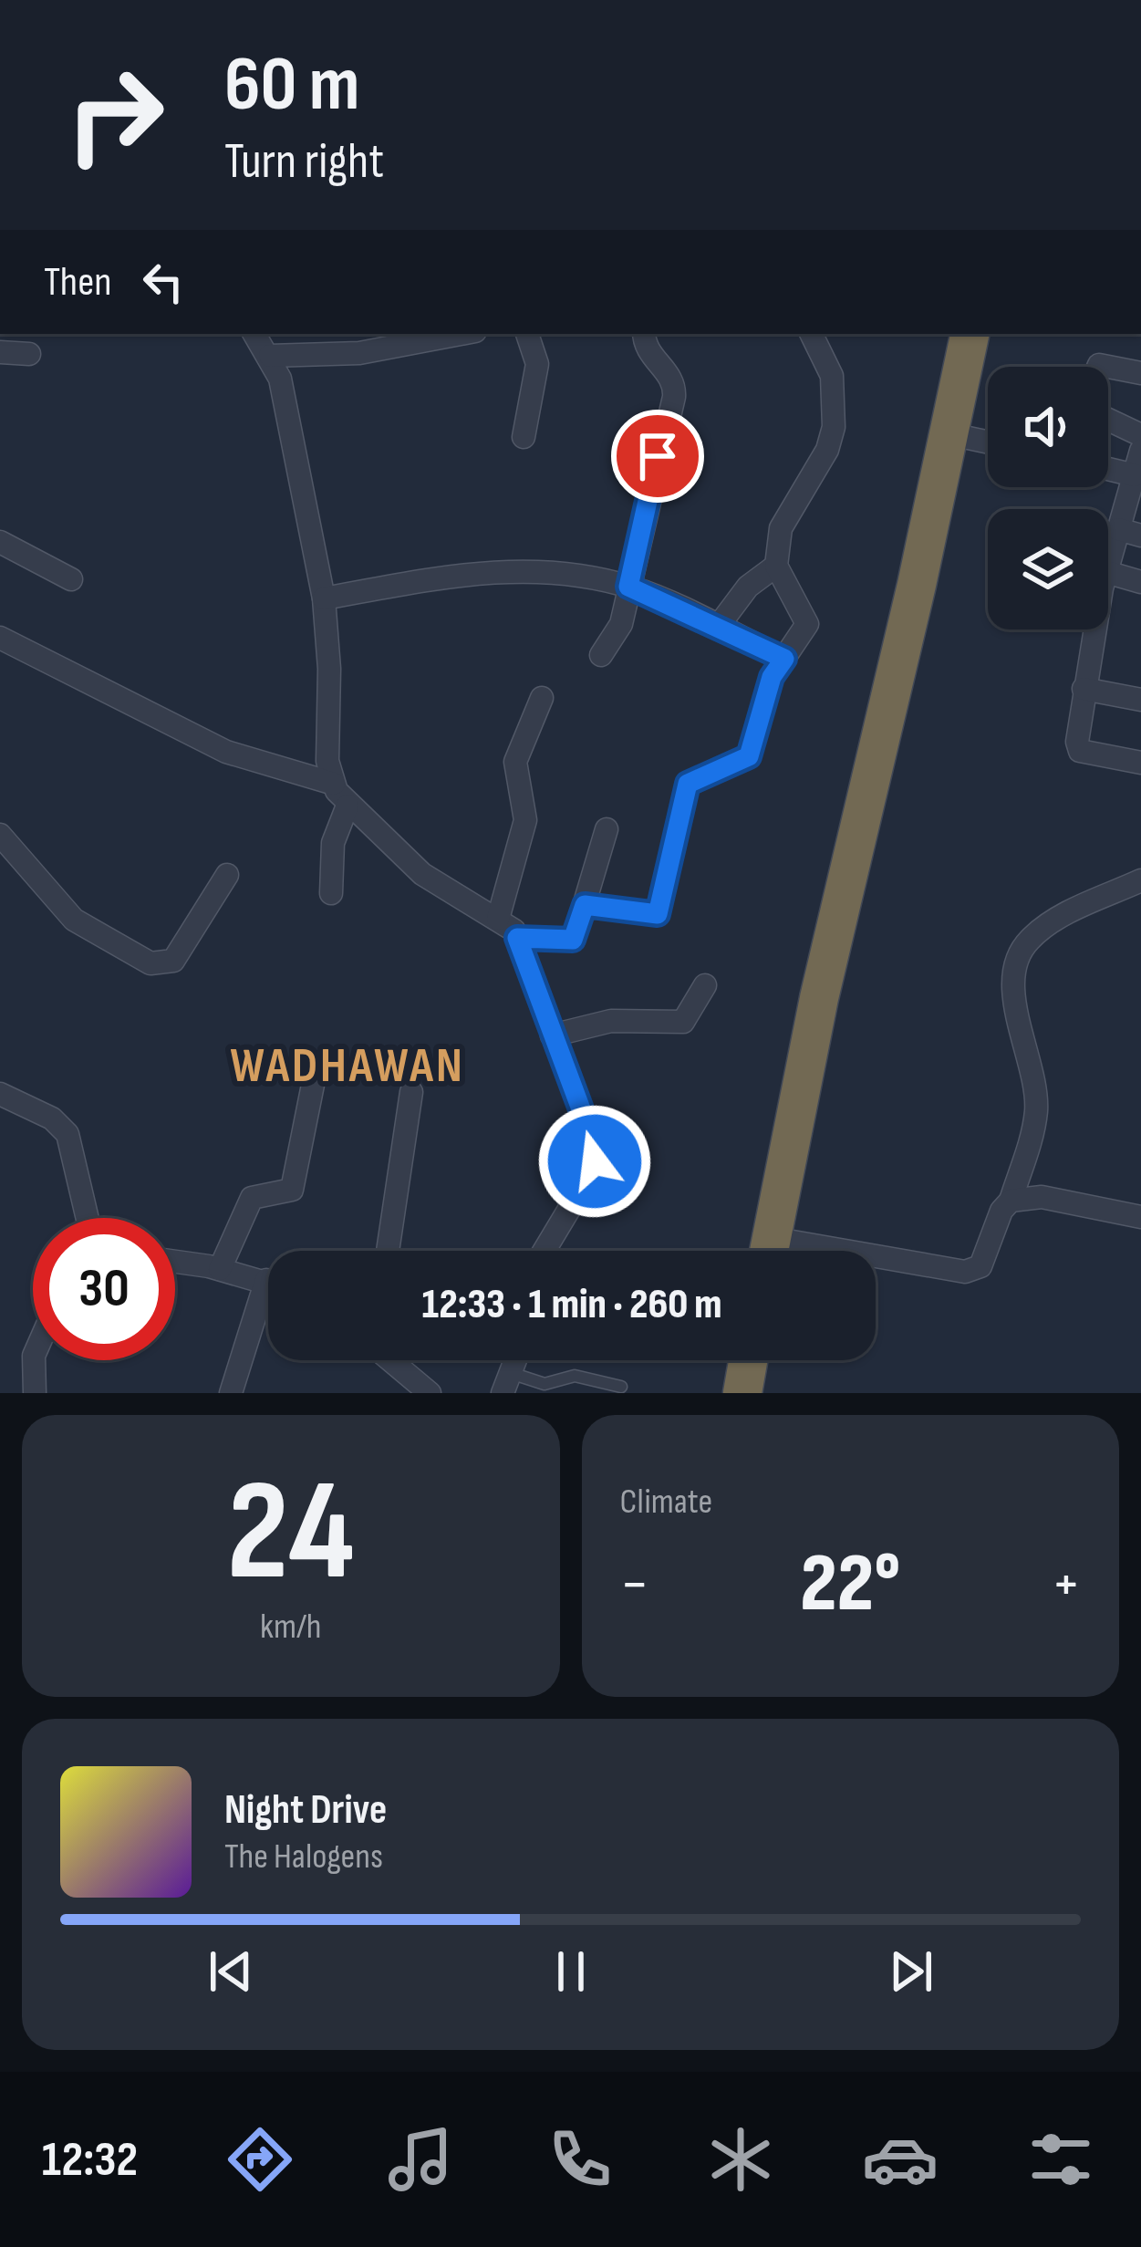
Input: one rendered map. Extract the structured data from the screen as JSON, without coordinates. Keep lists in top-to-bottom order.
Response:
{
  "districts": ["WADHAWAN"],
  "page": {
    "turn": ["60 m", "Turn right"],
    "then": "Then",
    "limit": "30",
    "trip": "12:33 · 1 min · 260 m",
    "tile": [
      ["24", "km/h"],
      "Climate"
    ],
    "heat": ["−", "22°", "+"],
    "song": ["Night Drive", "The Halogens"],
    "tabs": "12:32"
  }
}
